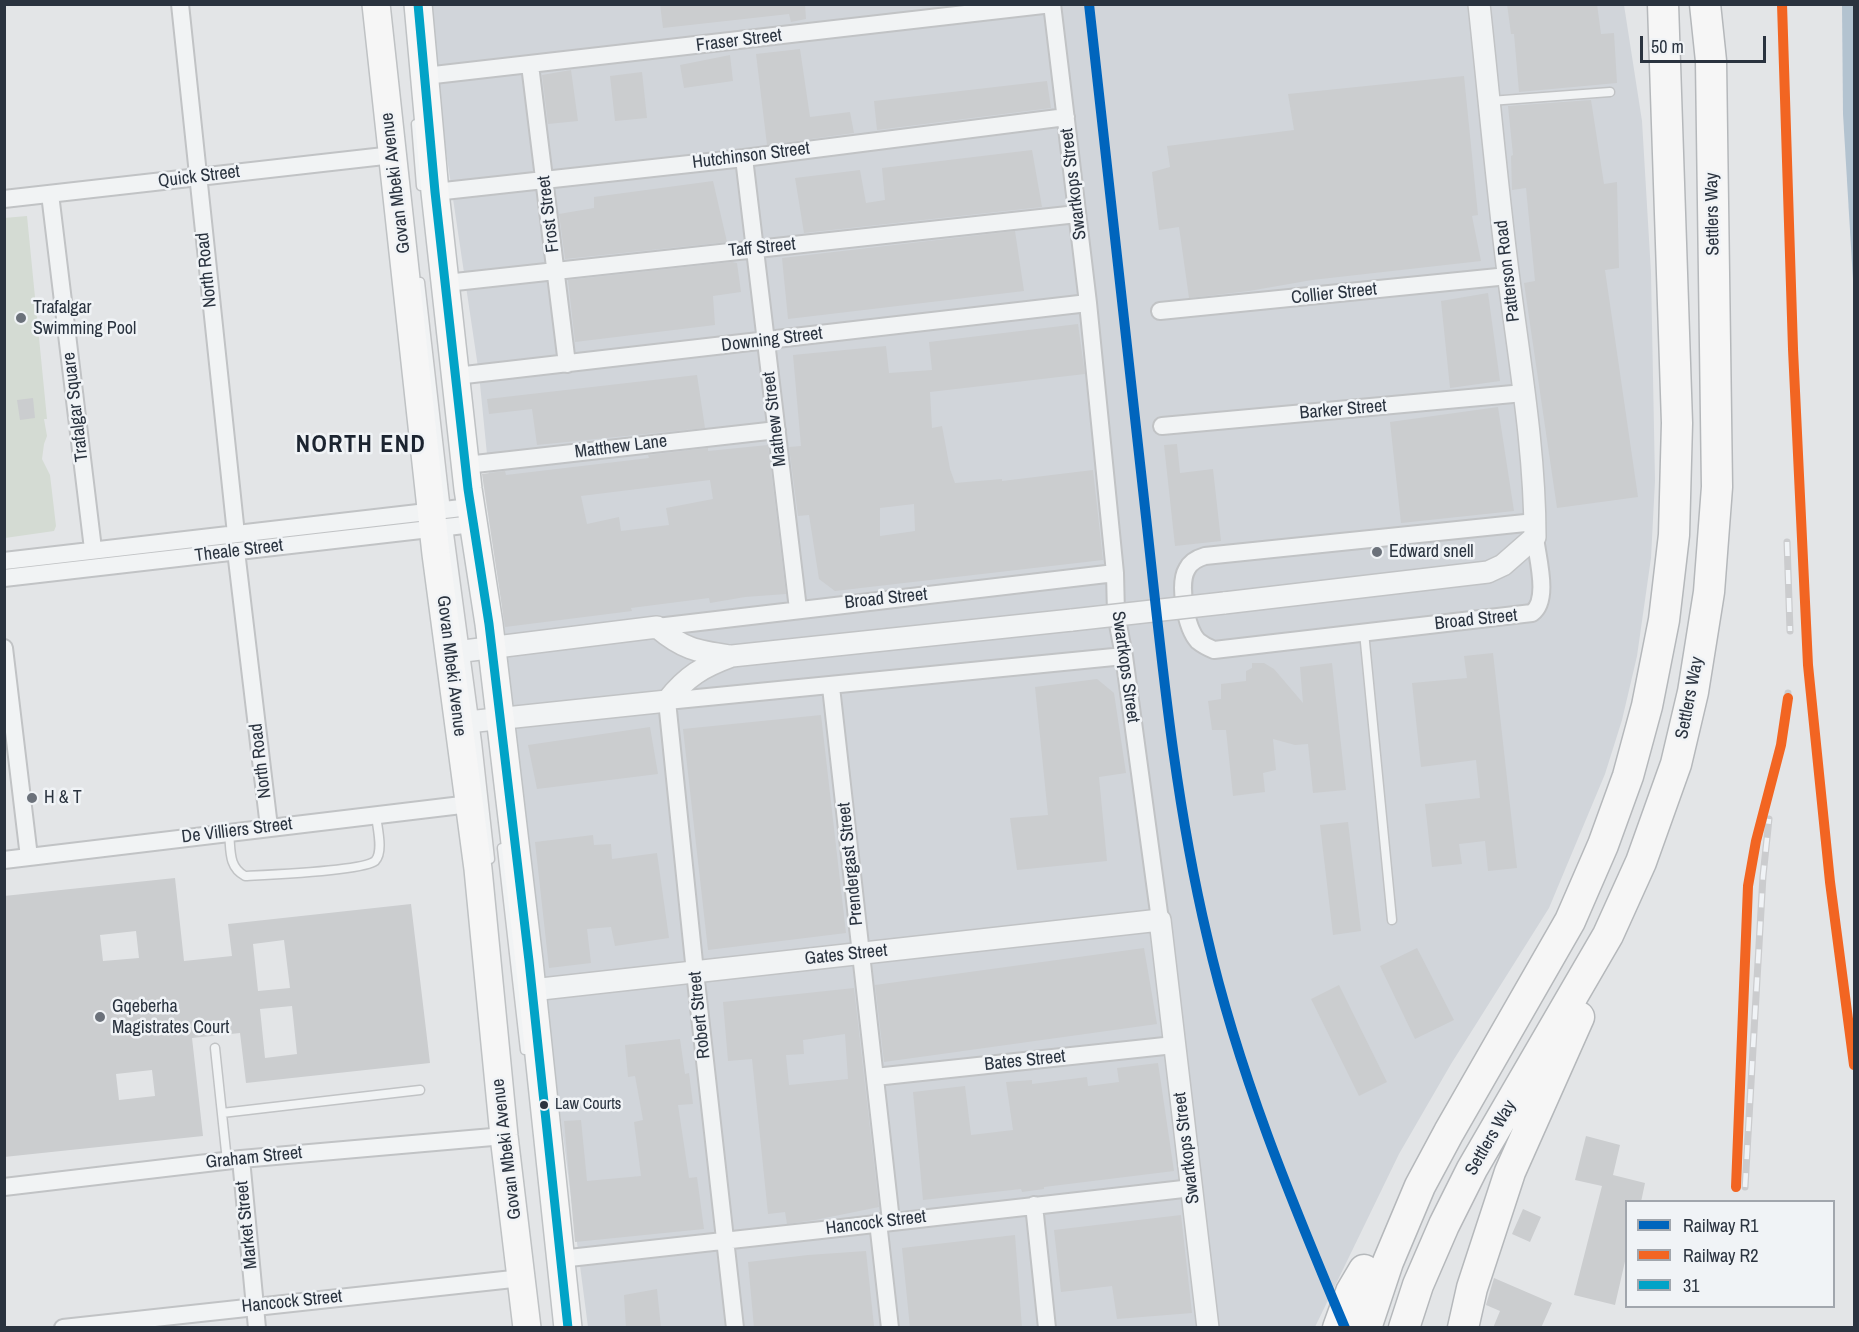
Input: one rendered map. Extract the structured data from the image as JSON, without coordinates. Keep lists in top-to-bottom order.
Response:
{
  "streets": {
    "highway": ["Settlers Way"],
    "main road": ["Govan Mbeki Avenue"],
    "street": [
      "Fraser Street",
      "Hutchinson Street",
      "Quick Street",
      "Swartkops Street",
      "Frost Street",
      "Taff Street",
      "North Road",
      "Patterson Road",
      "Collier Street",
      "Downing Street",
      "Trafalgar Square",
      "Barker Street",
      "Mathew Street",
      "Matthew Lane",
      "Theale Street",
      "Broad Street",
      "De Villiers Street",
      "Prendergast Street",
      "Gates Street",
      "Robert Street",
      "Bates Street",
      "Graham Street",
      "Hancock Street",
      "Market Street"
    ]
  },
  "crossings": [
    ["Fraser Street", "Govan Mbeki Avenue"],
    ["Fraser Street", "Swartkops Street"],
    ["Fraser Street", "Frost Street"],
    ["Hutchinson Street", "Govan Mbeki Avenue"],
    ["Hutchinson Street", "Swartkops Street"],
    ["Hutchinson Street", "Frost Street"],
    ["Hutchinson Street", "Mathew Street"],
    ["Quick Street", "Govan Mbeki Avenue"],
    ["Quick Street", "North Road"],
    ["Quick Street", "Trafalgar Square"],
    ["Govan Mbeki Avenue", "Taff Street"],
    ["Govan Mbeki Avenue", "Downing Street"],
    ["Govan Mbeki Avenue", "Matthew Lane"],
    ["Govan Mbeki Avenue", "Theale Street"],
    ["Govan Mbeki Avenue", "Broad Street"],
    ["Govan Mbeki Avenue", "De Villiers Street"],
    ["Govan Mbeki Avenue", "Gates Street"],
    ["Govan Mbeki Avenue", "Graham Street"],
    ["Govan Mbeki Avenue", "Hancock Street"],
    ["Swartkops Street", "Taff Street"],
    ["Swartkops Street", "Downing Street"],
    ["Swartkops Street", "Broad Street"],
    ["Swartkops Street", "Gates Street"],
    ["Swartkops Street", "Bates Street"],
    ["Swartkops Street", "Hancock Street"],
    ["Frost Street", "Taff Street"],
    ["Frost Street", "Downing Street"],
    ["Taff Street", "Mathew Street"],
    ["North Road", "Theale Street"],
    ["North Road", "De Villiers Street"],
    ["Patterson Road", "Collier Street"],
    ["Patterson Road", "Barker Street"],
    ["Patterson Road", "Broad Street"],
    ["Downing Street", "Mathew Street"],
    ["Trafalgar Square", "Theale Street"],
    ["Mathew Street", "Matthew Lane"],
    ["Mathew Street", "Broad Street"],
    ["Prendergast Street", "Gates Street"],
    ["Prendergast Street", "Bates Street"],
    ["Prendergast Street", "Hancock Street"],
    ["Gates Street", "Robert Street"],
    ["Robert Street", "Hancock Street"],
    ["Graham Street", "Market Street"],
    ["Hancock Street", "Market Street"]
  ],
  "districts": ["NORTH END"],
  "places": [
    "Trafalgar Swimming Pool",
    "Edward snell",
    "H & T",
    "Gqeberha Magistrates Court",
    "Law Courts"
  ],
  "lines": ["rail line R1", "rail line R2", "transit line 31"],
  "legend": ["Railway R1", "Railway R2", "31"],
  "scale_bar": "50 m"
}
